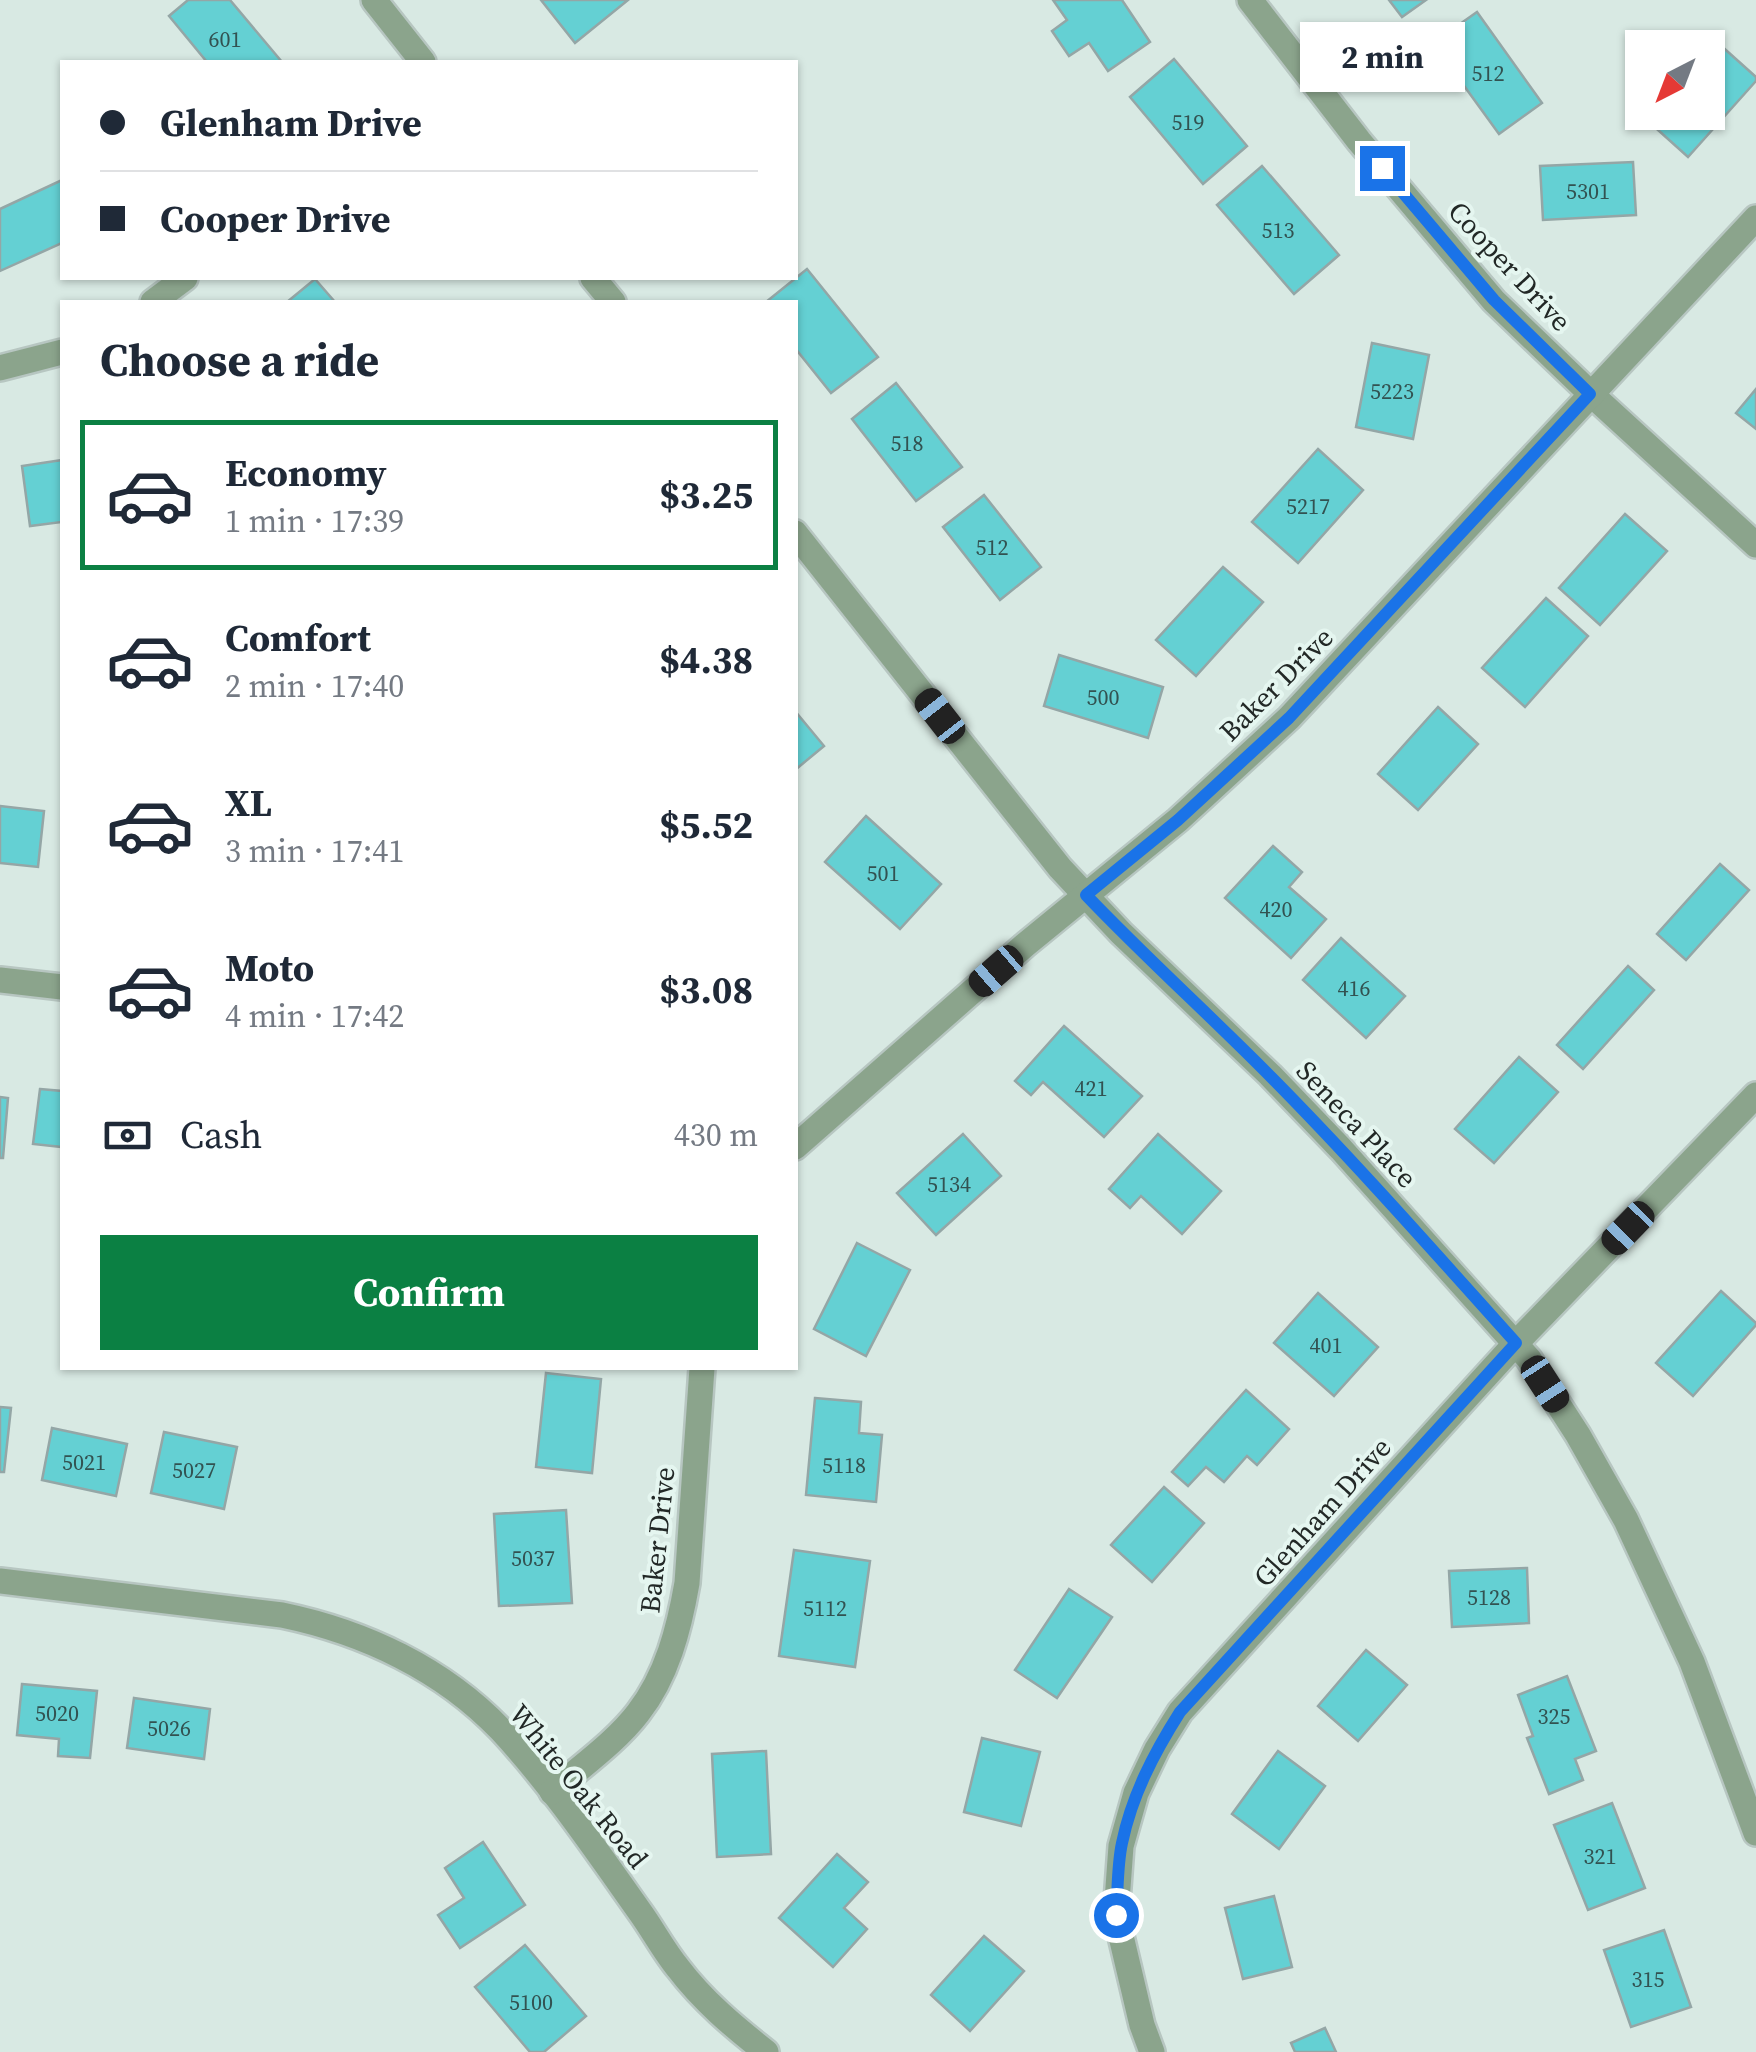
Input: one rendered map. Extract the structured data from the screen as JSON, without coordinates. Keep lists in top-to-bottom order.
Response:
{
  "streets": {
    "street": [
      "Cooper Drive",
      "Baker Drive",
      "Seneca Place",
      "Glenham Drive",
      "White Oak Road"
    ]
  },
  "crossings": [
    ["Cooper Drive", "Baker Drive"],
    ["Baker Drive", "Seneca Place"],
    ["Baker Drive", "White Oak Road"],
    ["Seneca Place", "Glenham Drive"]
  ],
  "house_numbers": [
    "601",
    "512",
    "519",
    "5301",
    "513",
    "5223",
    "518",
    "5217",
    "512",
    "500",
    "501",
    "420",
    "416",
    "421",
    "5134",
    "401",
    "5021",
    "5118",
    "5027",
    "5037",
    "5128",
    "5112",
    "5020",
    "325",
    "5026",
    "321",
    "315",
    "5100"
  ],
  "north": "bottom left",
  "page": {
    "bubble": "2 min",
    "banner": ["Glenham Drive", "Cooper Drive"],
    "heading": "Choose a ride",
    "list": [
      {
        "name": "Economy",
        "note": "1 min · 17:39",
        "value": "$3.25"
      },
      {
        "name": "Comfort",
        "note": "2 min · 17:40",
        "value": "$4.38"
      },
      {
        "name": "XL",
        "note": "3 min · 17:41",
        "value": "$5.52"
      },
      {
        "name": "Moto",
        "note": "4 min · 17:42",
        "value": "$3.08"
      }
    ],
    "pay": ["Cash", "430 m"],
    "buttons": "Confirm"
  }
}
